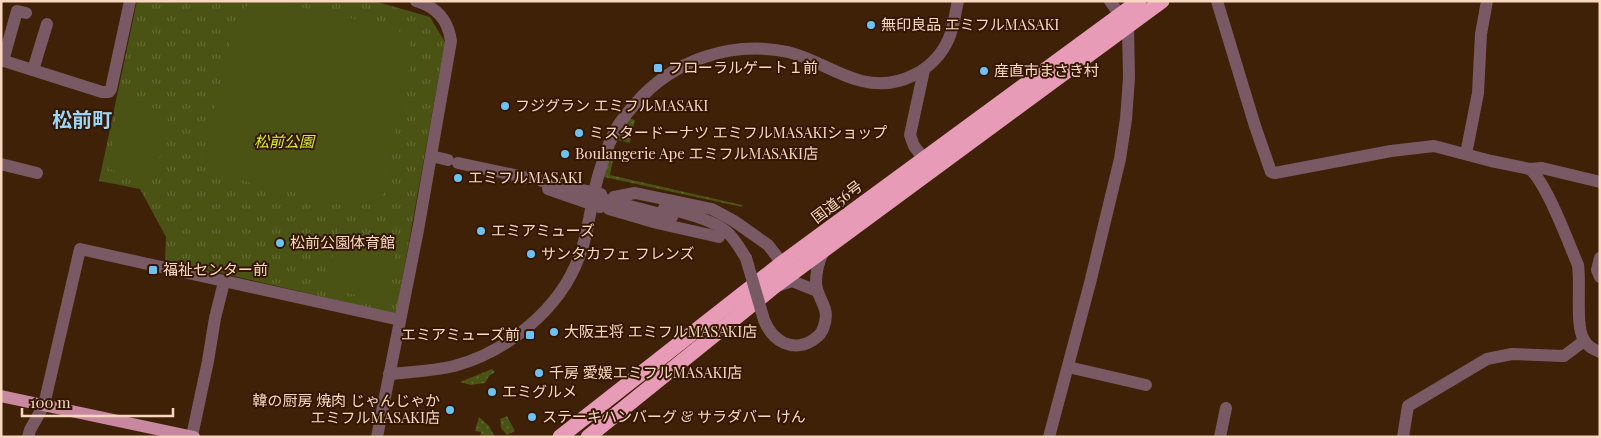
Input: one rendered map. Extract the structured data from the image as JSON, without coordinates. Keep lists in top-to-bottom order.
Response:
{
  "streets": {
    "highway": ["国道56号"]
  },
  "districts": ["松前町"],
  "parks": ["松前公園"],
  "places": {
    "other": [
      "無印良品 エミフルMASAKI",
      "産直市まさき村",
      "フジグラン エミフルMASAKI",
      "ミスタードーナツ エミフルMASAKIショップ",
      "Boulangerie Ape エミフルMASAKI店",
      "エミフルMASAKI",
      "エミアミューズ",
      "松前公園体育館",
      "サンタカフェ フレンズ",
      "大阪王将 エミフルMASAKI店",
      "千房 愛媛エミフルMASAKI店",
      "エミグルメ",
      "韓の厨房 焼肉 じゃんじゃか エミフルMASAKI店",
      "ステーキハンバーグ & サラダバー けん"
    ],
    "transit": ["フローラルゲート１前", "福祉センター前", "エミアミューズ前"]
  },
  "scale_bar": "100 m"
}
